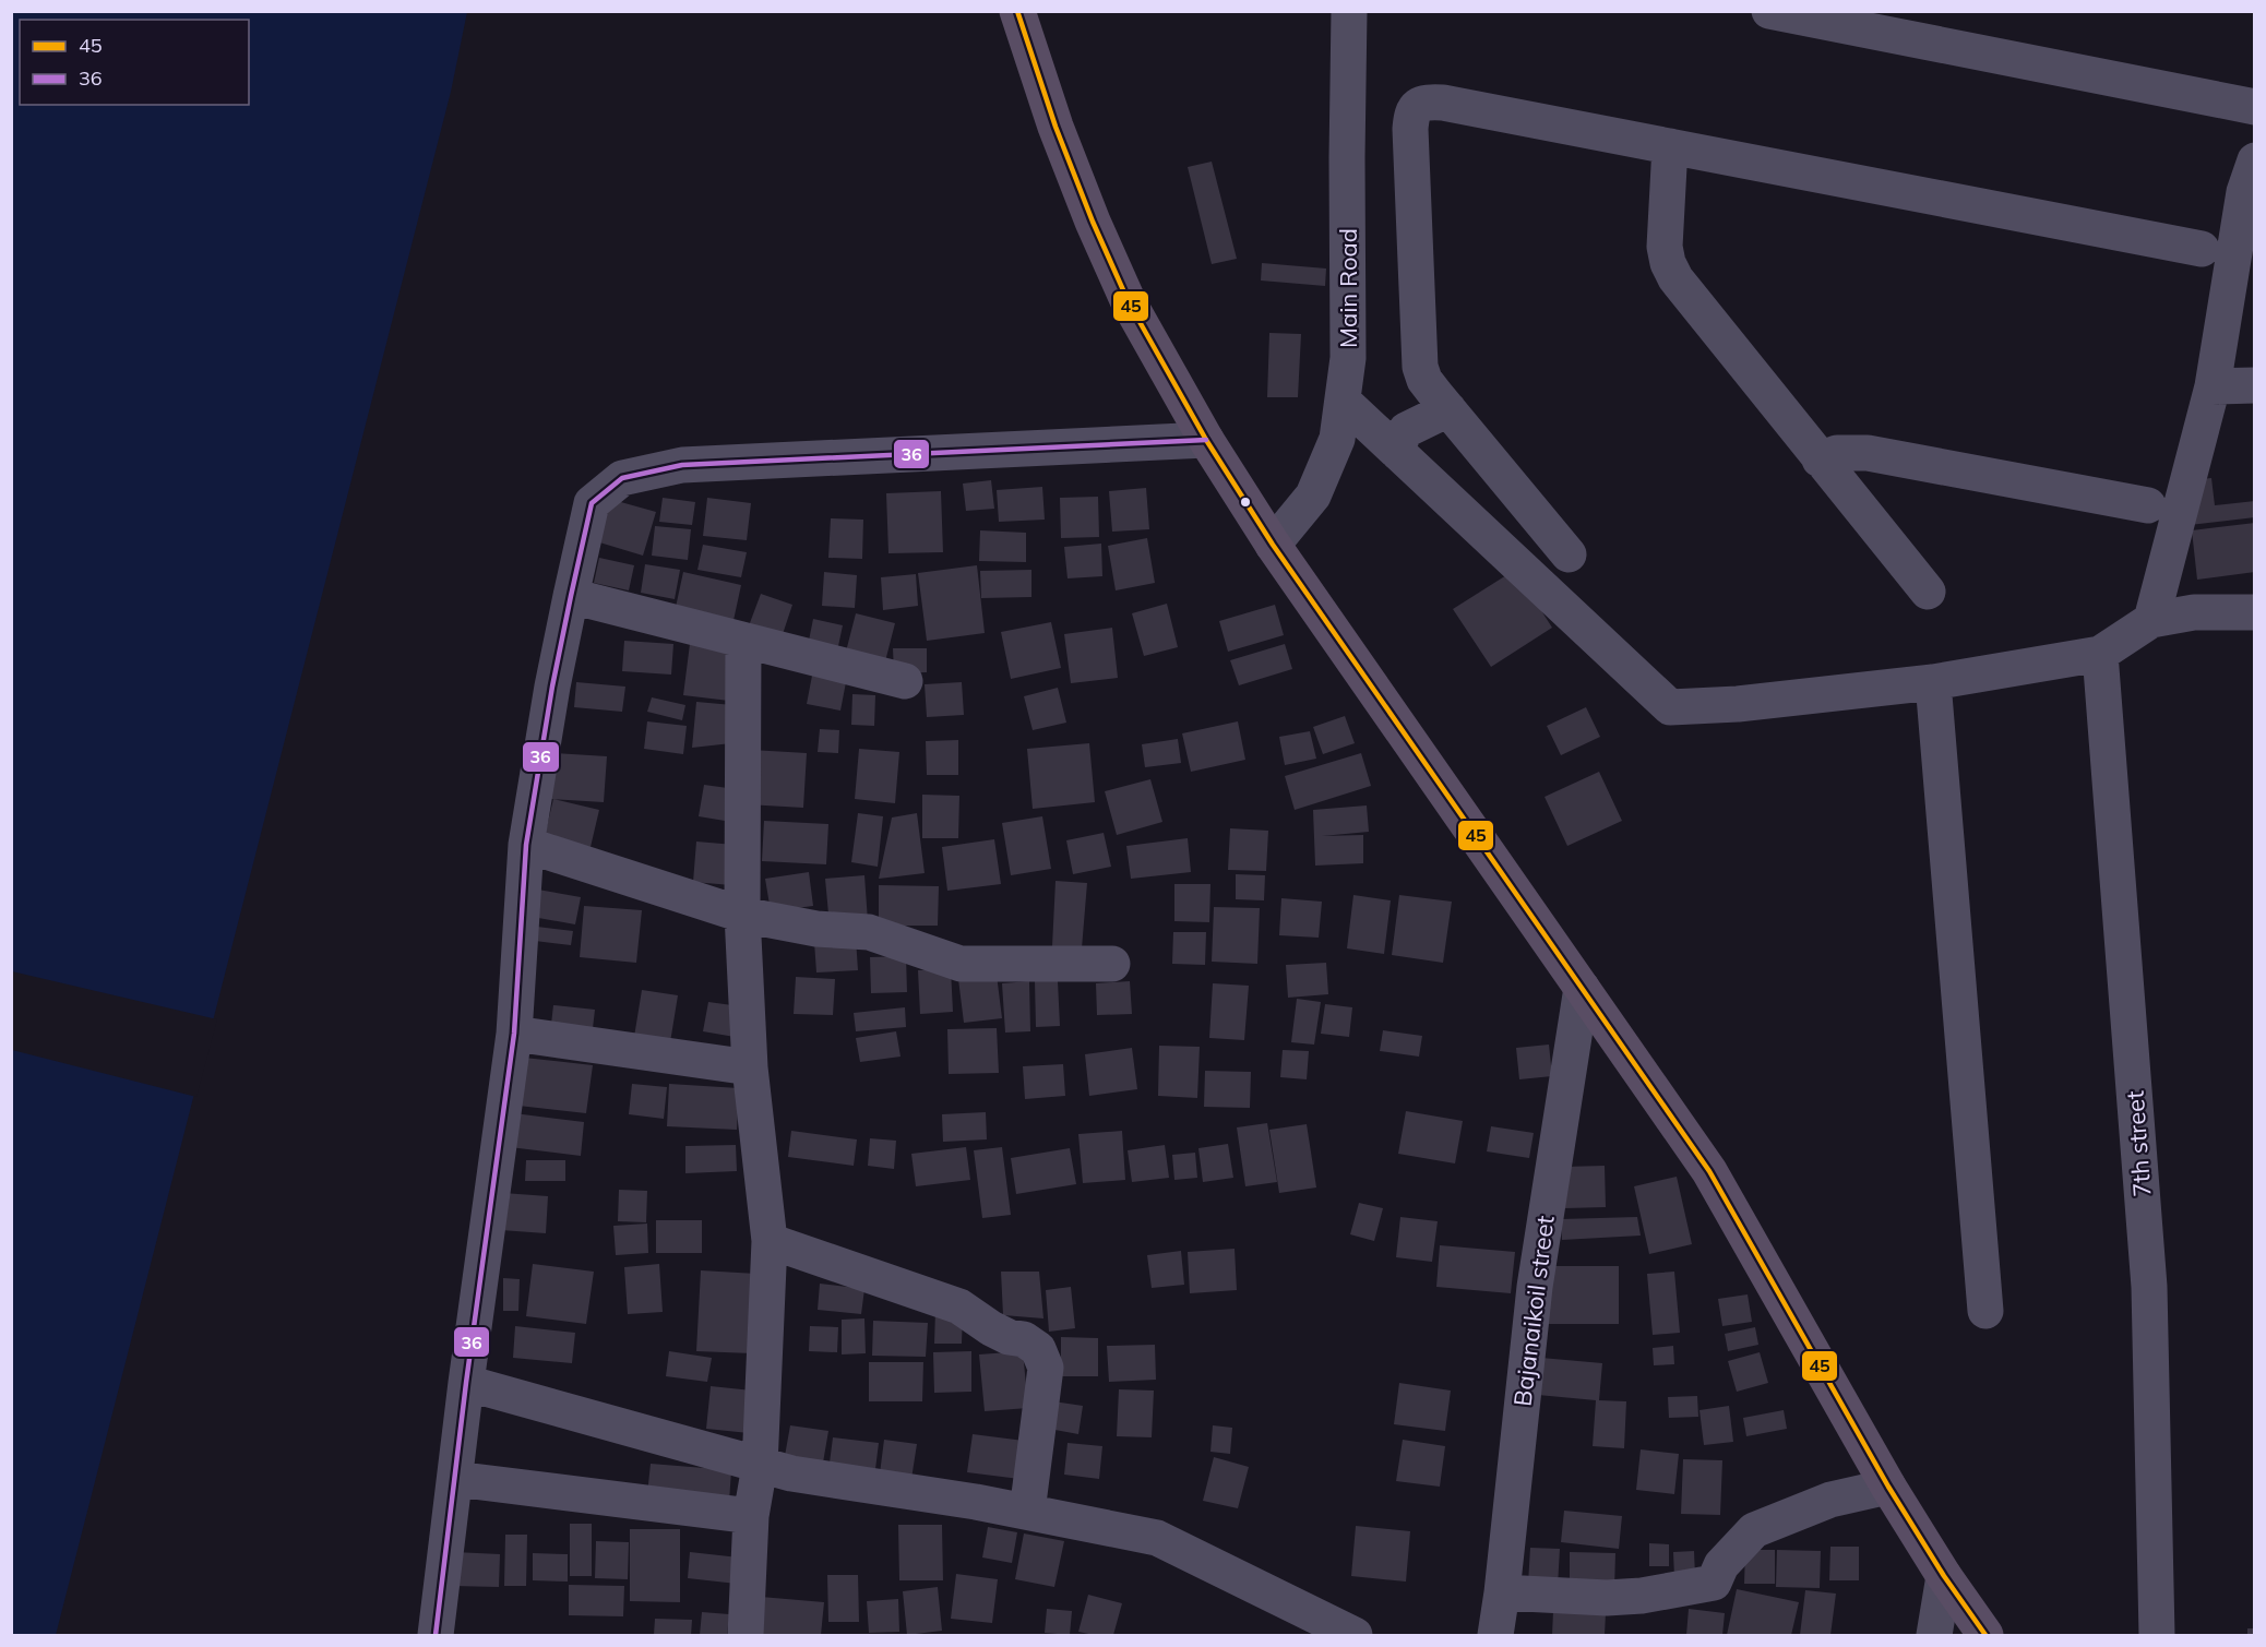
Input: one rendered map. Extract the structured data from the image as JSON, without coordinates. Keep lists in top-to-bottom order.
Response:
{
  "streets": {
    "street": ["Main Road", "7th street", "Bajanaikoil street"]
  },
  "lines": ["transit line 45", "transit line 36"],
  "legend": ["45", "36"]
}
